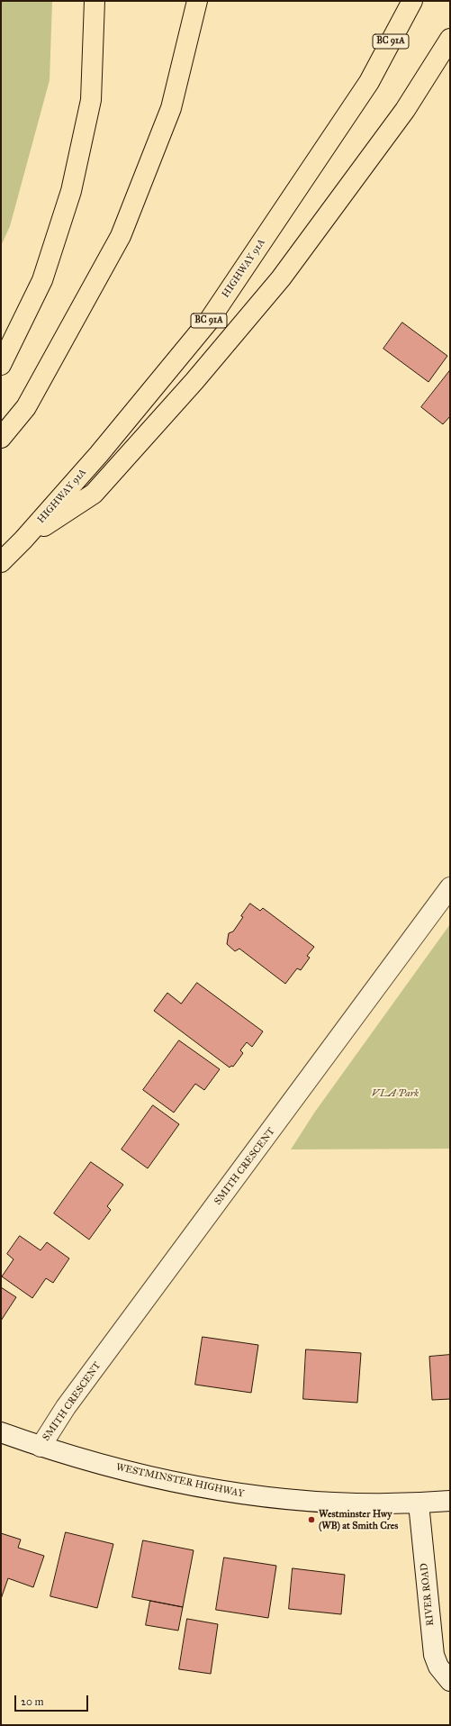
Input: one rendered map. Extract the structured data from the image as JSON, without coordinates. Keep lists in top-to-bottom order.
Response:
{
  "streets": {
    "highway": ["BC 91A", "HIGHWAY 91A"],
    "street": ["SMITH CRESCENT", "WESTMINSTER HIGHWAY", "RIVER ROAD"]
  },
  "crossings": [
    ["SMITH CRESCENT", "WESTMINSTER HIGHWAY"],
    ["WESTMINSTER HIGHWAY", "RIVER ROAD"]
  ],
  "parks": ["VLA Park"],
  "places": ["Westminster Hwy (WB) at Smith Cres"],
  "scale_bar": "20 m"
}
